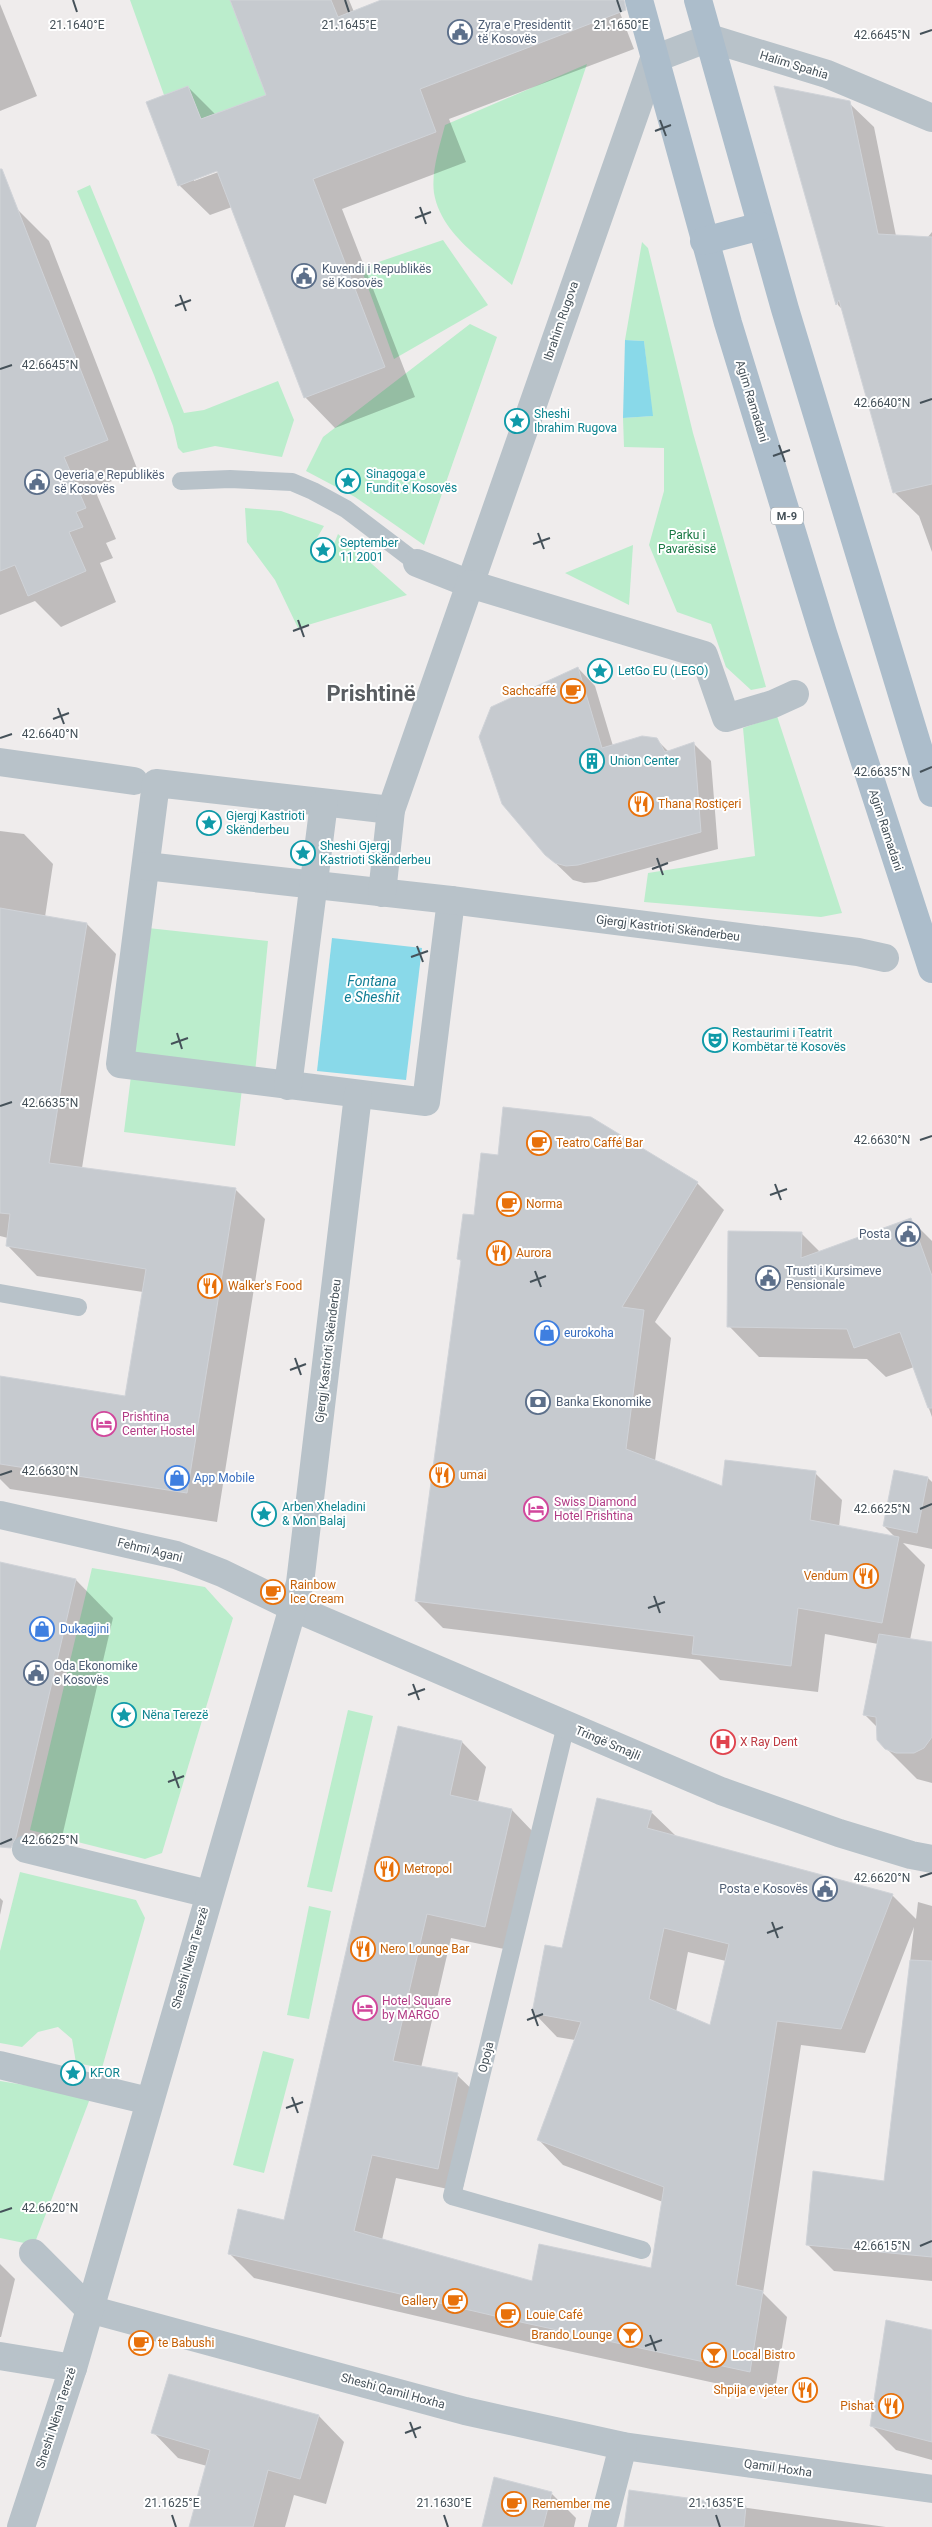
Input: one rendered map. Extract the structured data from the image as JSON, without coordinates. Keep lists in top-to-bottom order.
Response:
{
  "streets": {
    "main road": ["Agim Ramadani", "M-9"],
    "street": [
      "Halim Spahia",
      "Ibrahim Rugova",
      "Gjergj Kastrioti Skënderbeu",
      "Fehmi Agani",
      "Tringë Smajli",
      "Sheshi Nëna Terezë",
      "Sheshi Qamil Hoxha",
      "Qamil Hoxha"
    ],
    "lane": ["Opoja"]
  },
  "crossings": [
    ["Ibrahim Rugova", "Agim Ramadani"],
    ["Gjergj Kastrioti Skënderbeu", "Fehmi Agani"],
    ["Gjergj Kastrioti Skënderbeu", "Tringë Smajli"],
    ["Gjergj Kastrioti Skënderbeu", "Sheshi Nëna Terezë"],
    ["Fehmi Agani", "Tringë Smajli"],
    ["Fehmi Agani", "Sheshi Nëna Terezë"],
    ["Tringë Smajli", "Sheshi Nëna Terezë"],
    ["Tringë Smajli", "Opoja"],
    ["Sheshi Nëna Terezë", "Sheshi Qamil Hoxha"],
    ["Sheshi Qamil Hoxha", "Qamil Hoxha"]
  ],
  "districts": ["Prishtinë"],
  "water": ["Fontana e Sheshit"],
  "parks": ["Parku i Pavarësisë"],
  "places": {
    "public building": [
      "Zyra e Presidentit të Kosovës",
      "Kuvendi i Republikës së Kosovës",
      "Qeveria e Republikës së Kosovës",
      "Posta",
      "Trusti i Kursimeve Pensionale",
      "Oda Ekonomike e Kosovës",
      "Posta e Kosovës"
    ],
    "place": [
      "Sheshi Ibrahim Rugova",
      "Sinagoga e Fundit e Kosovës",
      "September 11 2001",
      "LetGo EU (LEGO)",
      "Gjergj Kastrioti Skënderbeu",
      "Sheshi Gjergj Kastrioti Skënderbeu",
      "Arben Xheladini & Mon Balaj",
      "Nëna Terezë",
      "KFOR"
    ],
    "cafe": [
      "Sachcaffé",
      "Teatro Caffé Bar",
      "Norma",
      "Rainbow Ice Cream",
      "Gallery",
      "Louie Café",
      "te Babushi",
      "Remember me"
    ],
    "building": ["Union Center"],
    "restaurant": [
      "Thana Rostiçeri",
      "Aurora",
      "Walker's Food",
      "umai",
      "Vendum",
      "Metropol",
      "Nero Lounge Bar",
      "Shpija e vjeter",
      "Pishat"
    ],
    "theatre": ["Restaurimi i Teatrit Kombëtar të Kosovës"],
    "shop": ["eurokoha", "App Mobile", "Dukagjini"],
    "bank": ["Banka Ekonomike"],
    "hotel": ["Prishtina Center Hostel", "Swiss Diamond Hotel Prishtina", "Hotel Square by MARGO"],
    "hospital": ["X Ray Dent"],
    "bar": ["Brando Lounge", "Local Bistro"]
  },
  "coordinates": [
    "21.1640°E",
    "21.1645°E",
    "21.1650°E",
    "42.6645°N",
    "42.6640°N",
    "42.6635°N",
    "42.6630°N",
    "42.6625°N",
    "42.6620°N",
    "42.6615°N",
    "21.1625°E",
    "21.1630°E",
    "21.1635°E"
  ]
}
